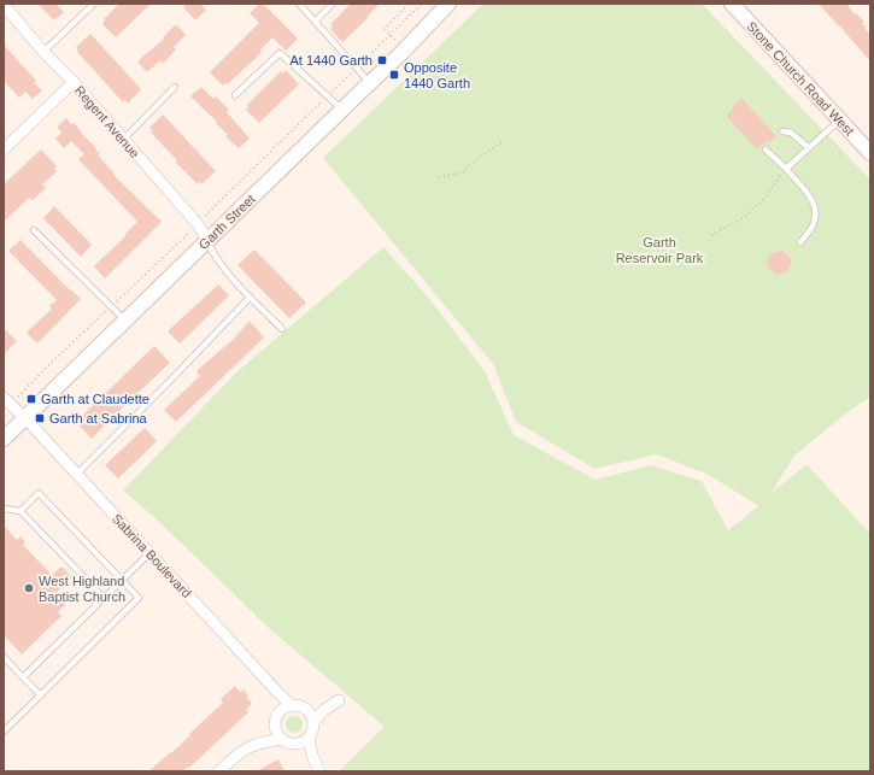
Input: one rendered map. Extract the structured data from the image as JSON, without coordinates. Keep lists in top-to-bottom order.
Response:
{
  "streets": {
    "main road": ["Stone Church Road West", "Garth Street"],
    "street": ["Regent Avenue", "Sabrina Boulevard"]
  },
  "crossings": [
    ["Regent Avenue", "Garth Street"],
    ["Garth Street", "Sabrina Boulevard"]
  ],
  "parks": ["Garth Reservoir Park"],
  "places": {
    "transit": [
      "At 1440 Garth",
      "Opposite 1440 Garth",
      "Garth at Claudette",
      "Garth at Sabrina"
    ],
    "other": ["West Highland Baptist Church"]
  }
}
